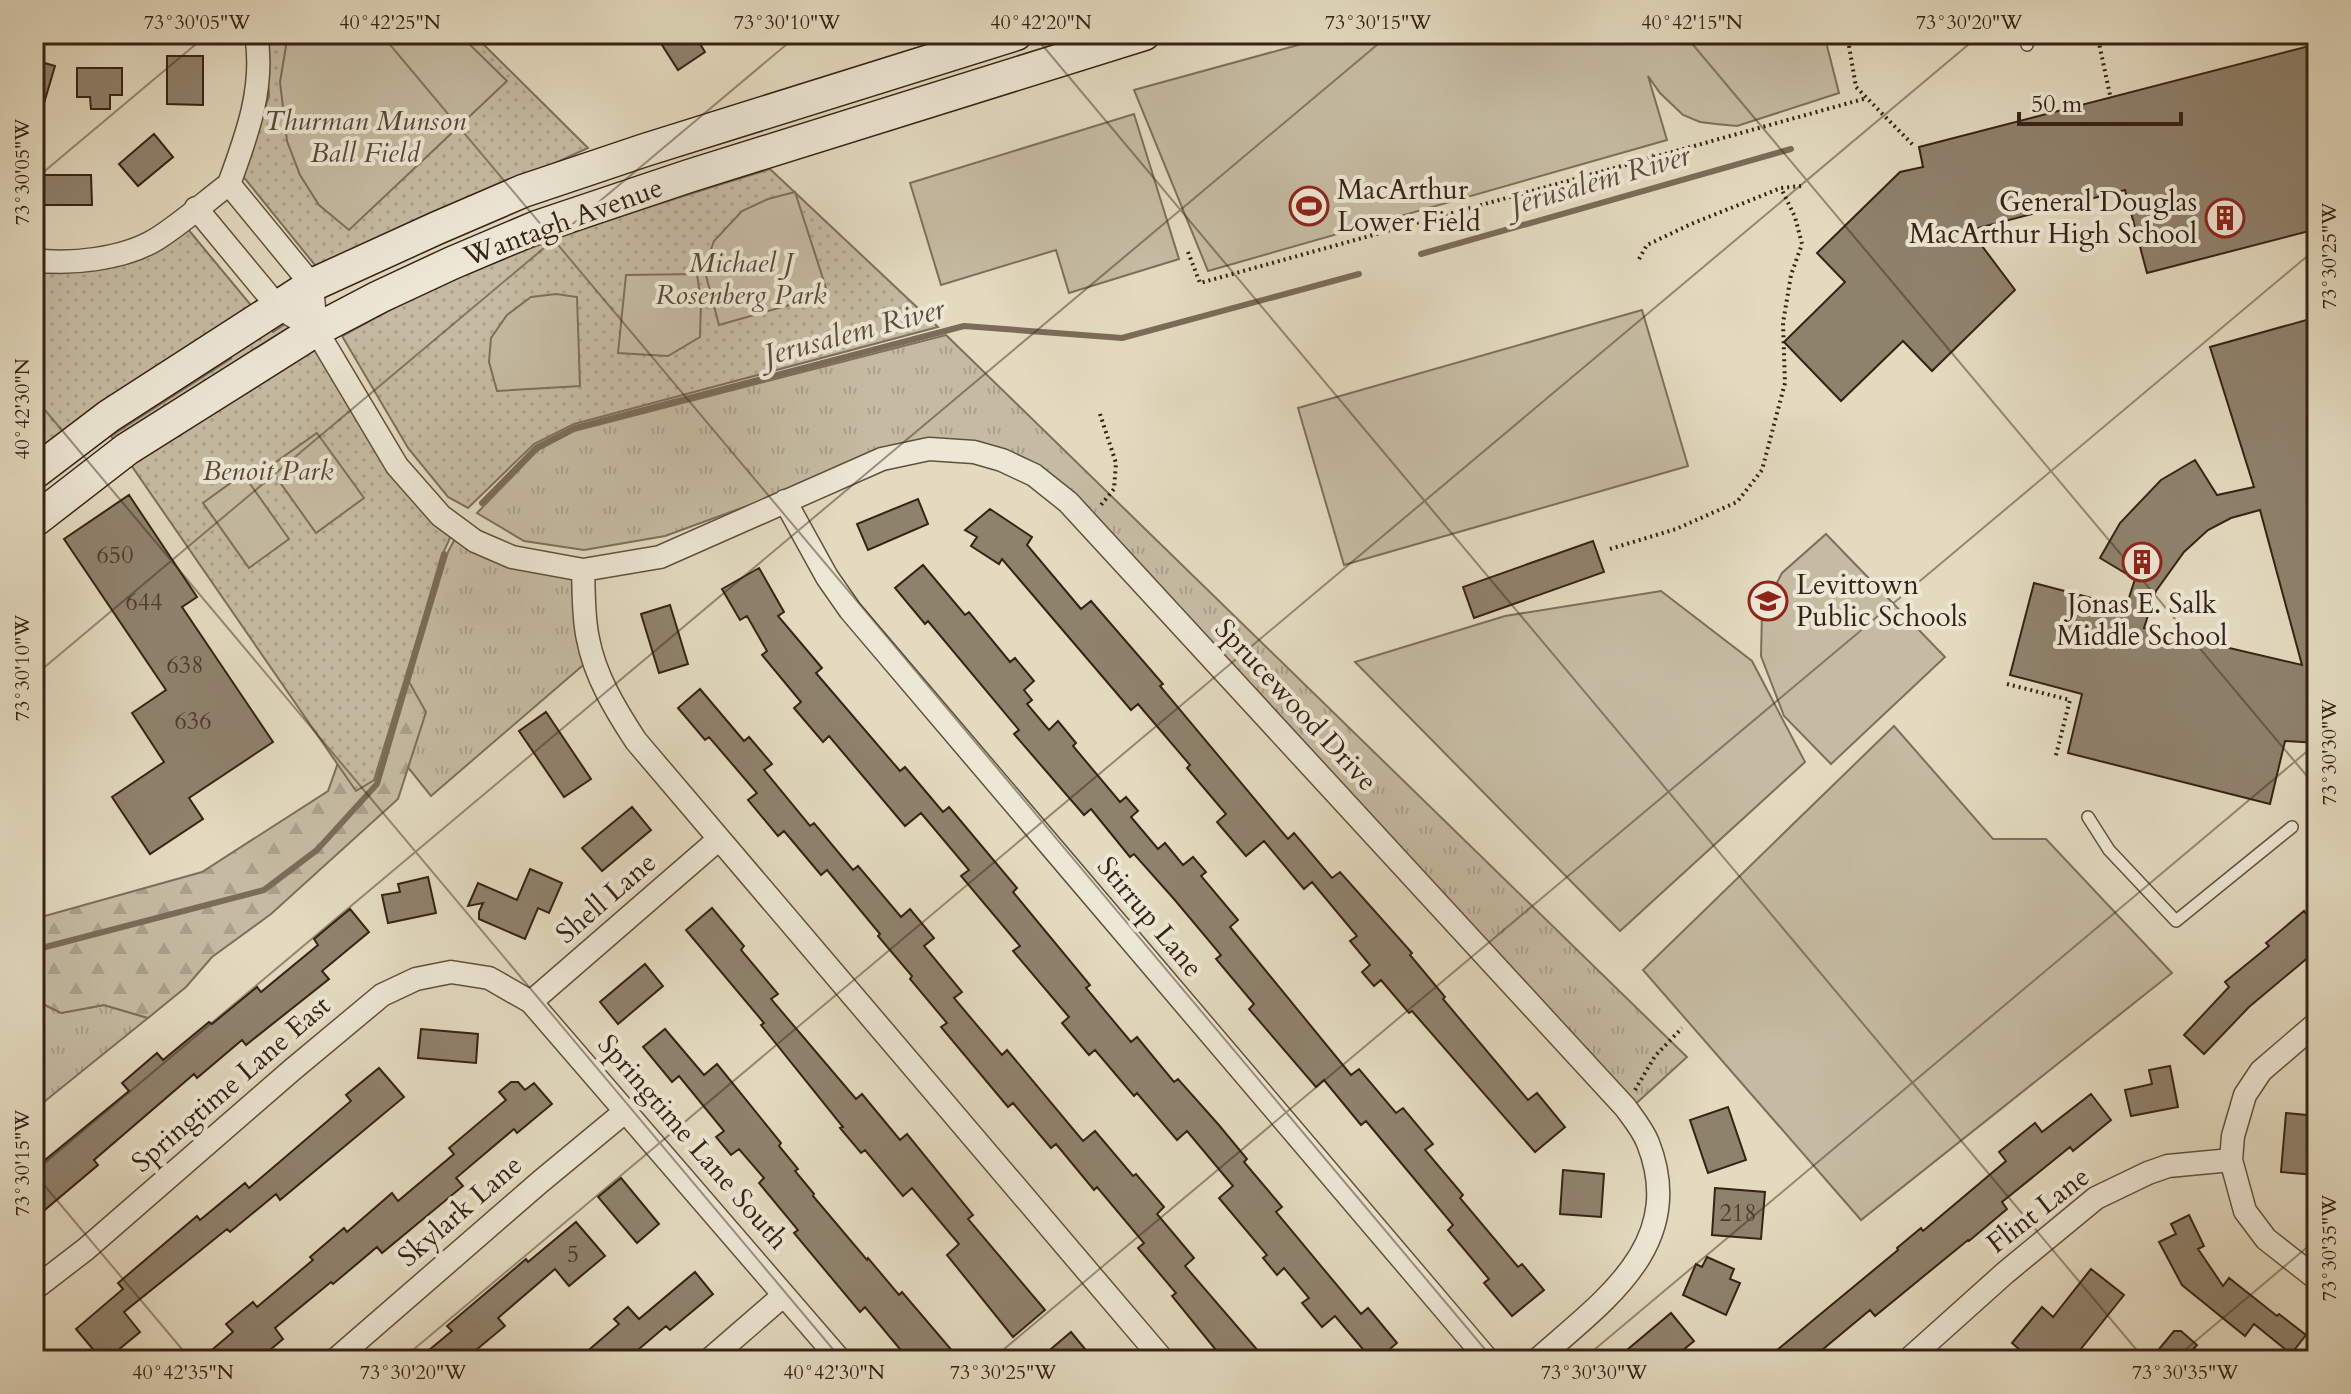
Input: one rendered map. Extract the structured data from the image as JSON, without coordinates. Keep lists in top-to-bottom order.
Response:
{
  "streets": {
    "main road": ["Wantagh Avenue"],
    "street": [
      "Sprucewood Drive",
      "Shell Lane",
      "Stirrup Lane",
      "Springtime Lane East",
      "Springtime Lane South",
      "Flint Lane",
      "Skylark Lane"
    ]
  },
  "crossings": [
    ["Wantagh Avenue", "Sprucewood Drive"],
    ["Sprucewood Drive", "Stirrup Lane"],
    ["Shell Lane", "Springtime Lane South"],
    ["Springtime Lane East", "Springtime Lane South"],
    ["Springtime Lane South", "Skylark Lane"]
  ],
  "water": ["Jerusalem River"],
  "parks": ["Thurman Munson Ball Field", "Michael J Rosenberg Park", "Benoit Park"],
  "places": {
    "sports": ["MacArthur Lower Field"],
    "building": ["General Douglas MacArthur High School", "Jonas E. Salk Middle School"],
    "school or university": ["Levittown Public Schools"]
  },
  "house_numbers": [
    "650",
    "644",
    "638",
    "636",
    "218",
    "5"
  ],
  "scale_bar": "50 m",
  "coordinates": [
    "73°30'05\"W",
    "40°42'25\"N",
    "73°30'10\"W",
    "40°42'20\"N",
    "73°30'15\"W",
    "40°42'15\"N",
    "73°30'20\"W",
    "73°30'25\"W",
    "40°42'30\"N",
    "73°30'30\"W",
    "73°30'35\"W",
    "40°42'35\"N"
  ]
}
